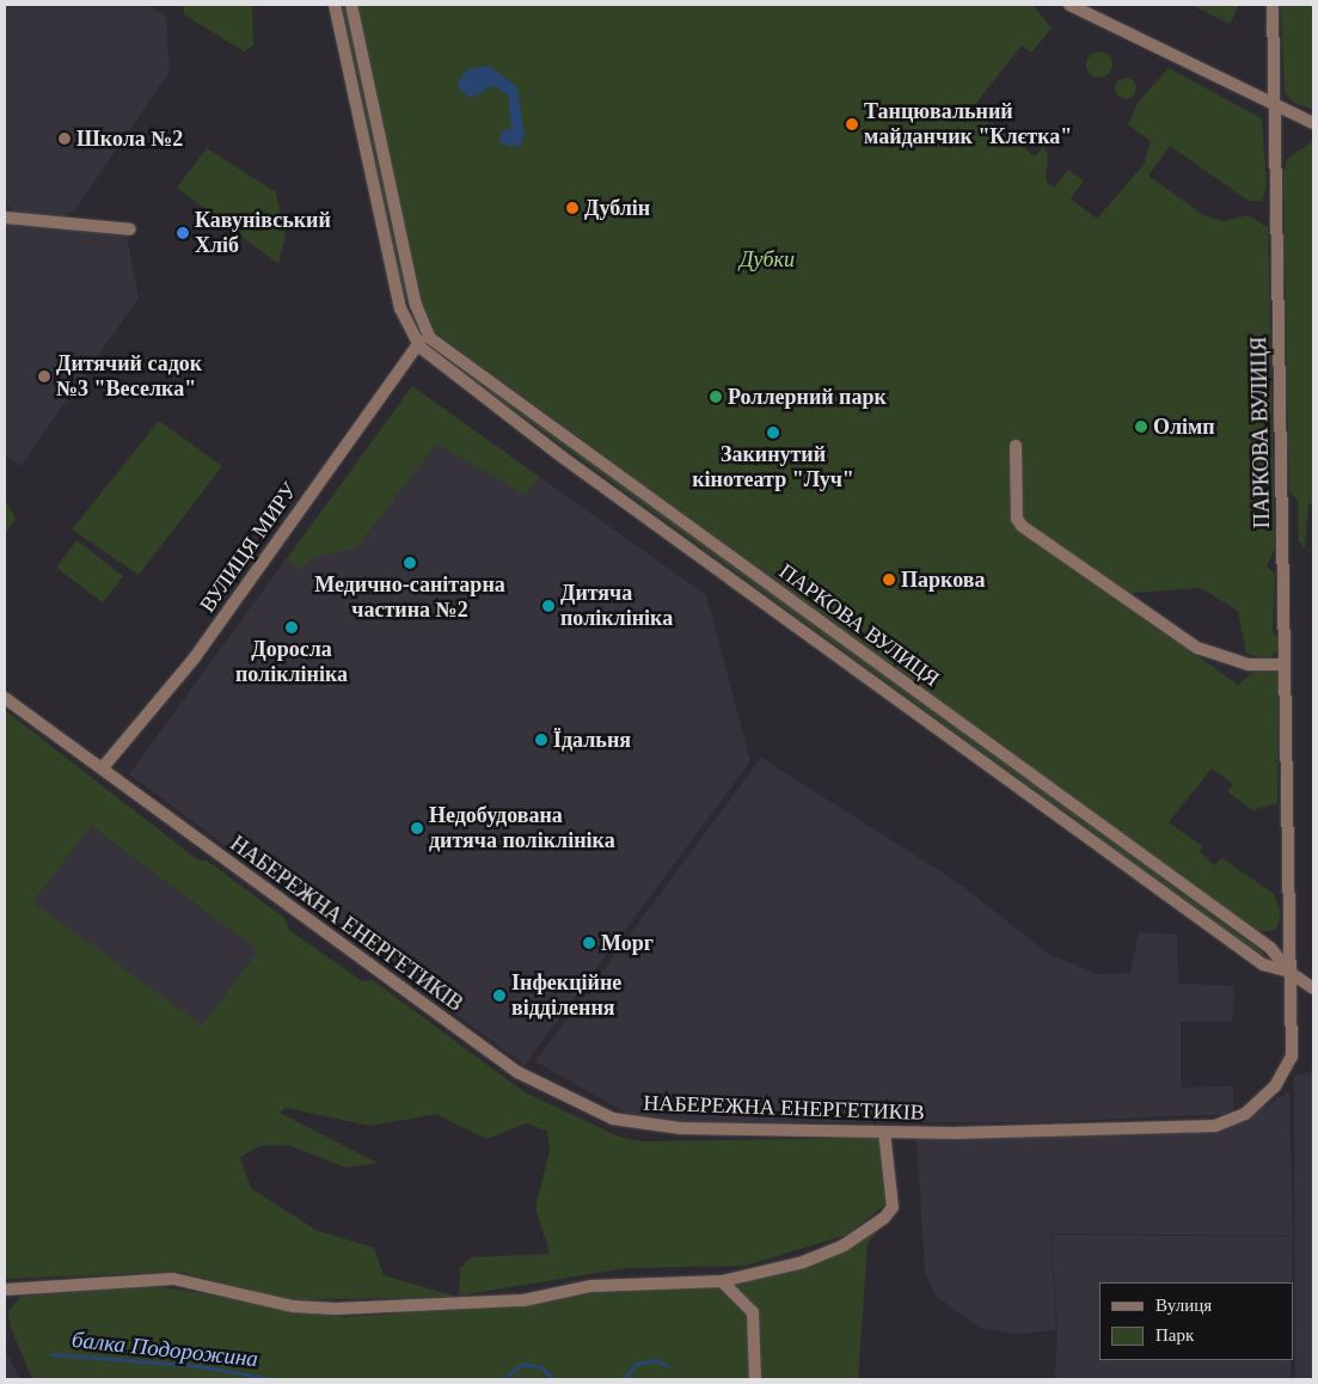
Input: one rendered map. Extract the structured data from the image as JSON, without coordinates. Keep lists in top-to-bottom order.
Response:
{
  "streets": {
    "street": ["ПАРКОВА ВУЛИЦЯ", "ВУЛИЦЯ МИРУ", "НАБЕРЕЖНА ЕНЕРГЕТИКІВ"]
  },
  "crossings": [
    ["ПАРКОВА ВУЛИЦЯ", "ВУЛИЦЯ МИРУ"],
    ["ПАРКОВА ВУЛИЦЯ", "НАБЕРЕЖНА ЕНЕРГЕТИКІВ"],
    ["ВУЛИЦЯ МИРУ", "НАБЕРЕЖНА ЕНЕРГЕТИКІВ"]
  ],
  "water": ["балка Подорожина"],
  "parks": ["Дубки"],
  "places": [
    "Танцювальний майданчик \"Клєтка\"",
    "Школа №2",
    "Дублін",
    "Кавунівський Хліб",
    "Дитячий садок №3 \"Веселка\"",
    "Роллерний парк",
    "Олімп",
    "Закинутий кінотеатр \"Луч\"",
    "Медично-санітарна частина №2",
    "Паркова",
    "Дитяча поліклініка",
    "Доросла поліклініка",
    "Їдальня",
    "Недобудована дитяча поліклініка",
    "Морг",
    "Інфекційне відділення"
  ],
  "legend": ["Вулиця", "Парк"]
}
